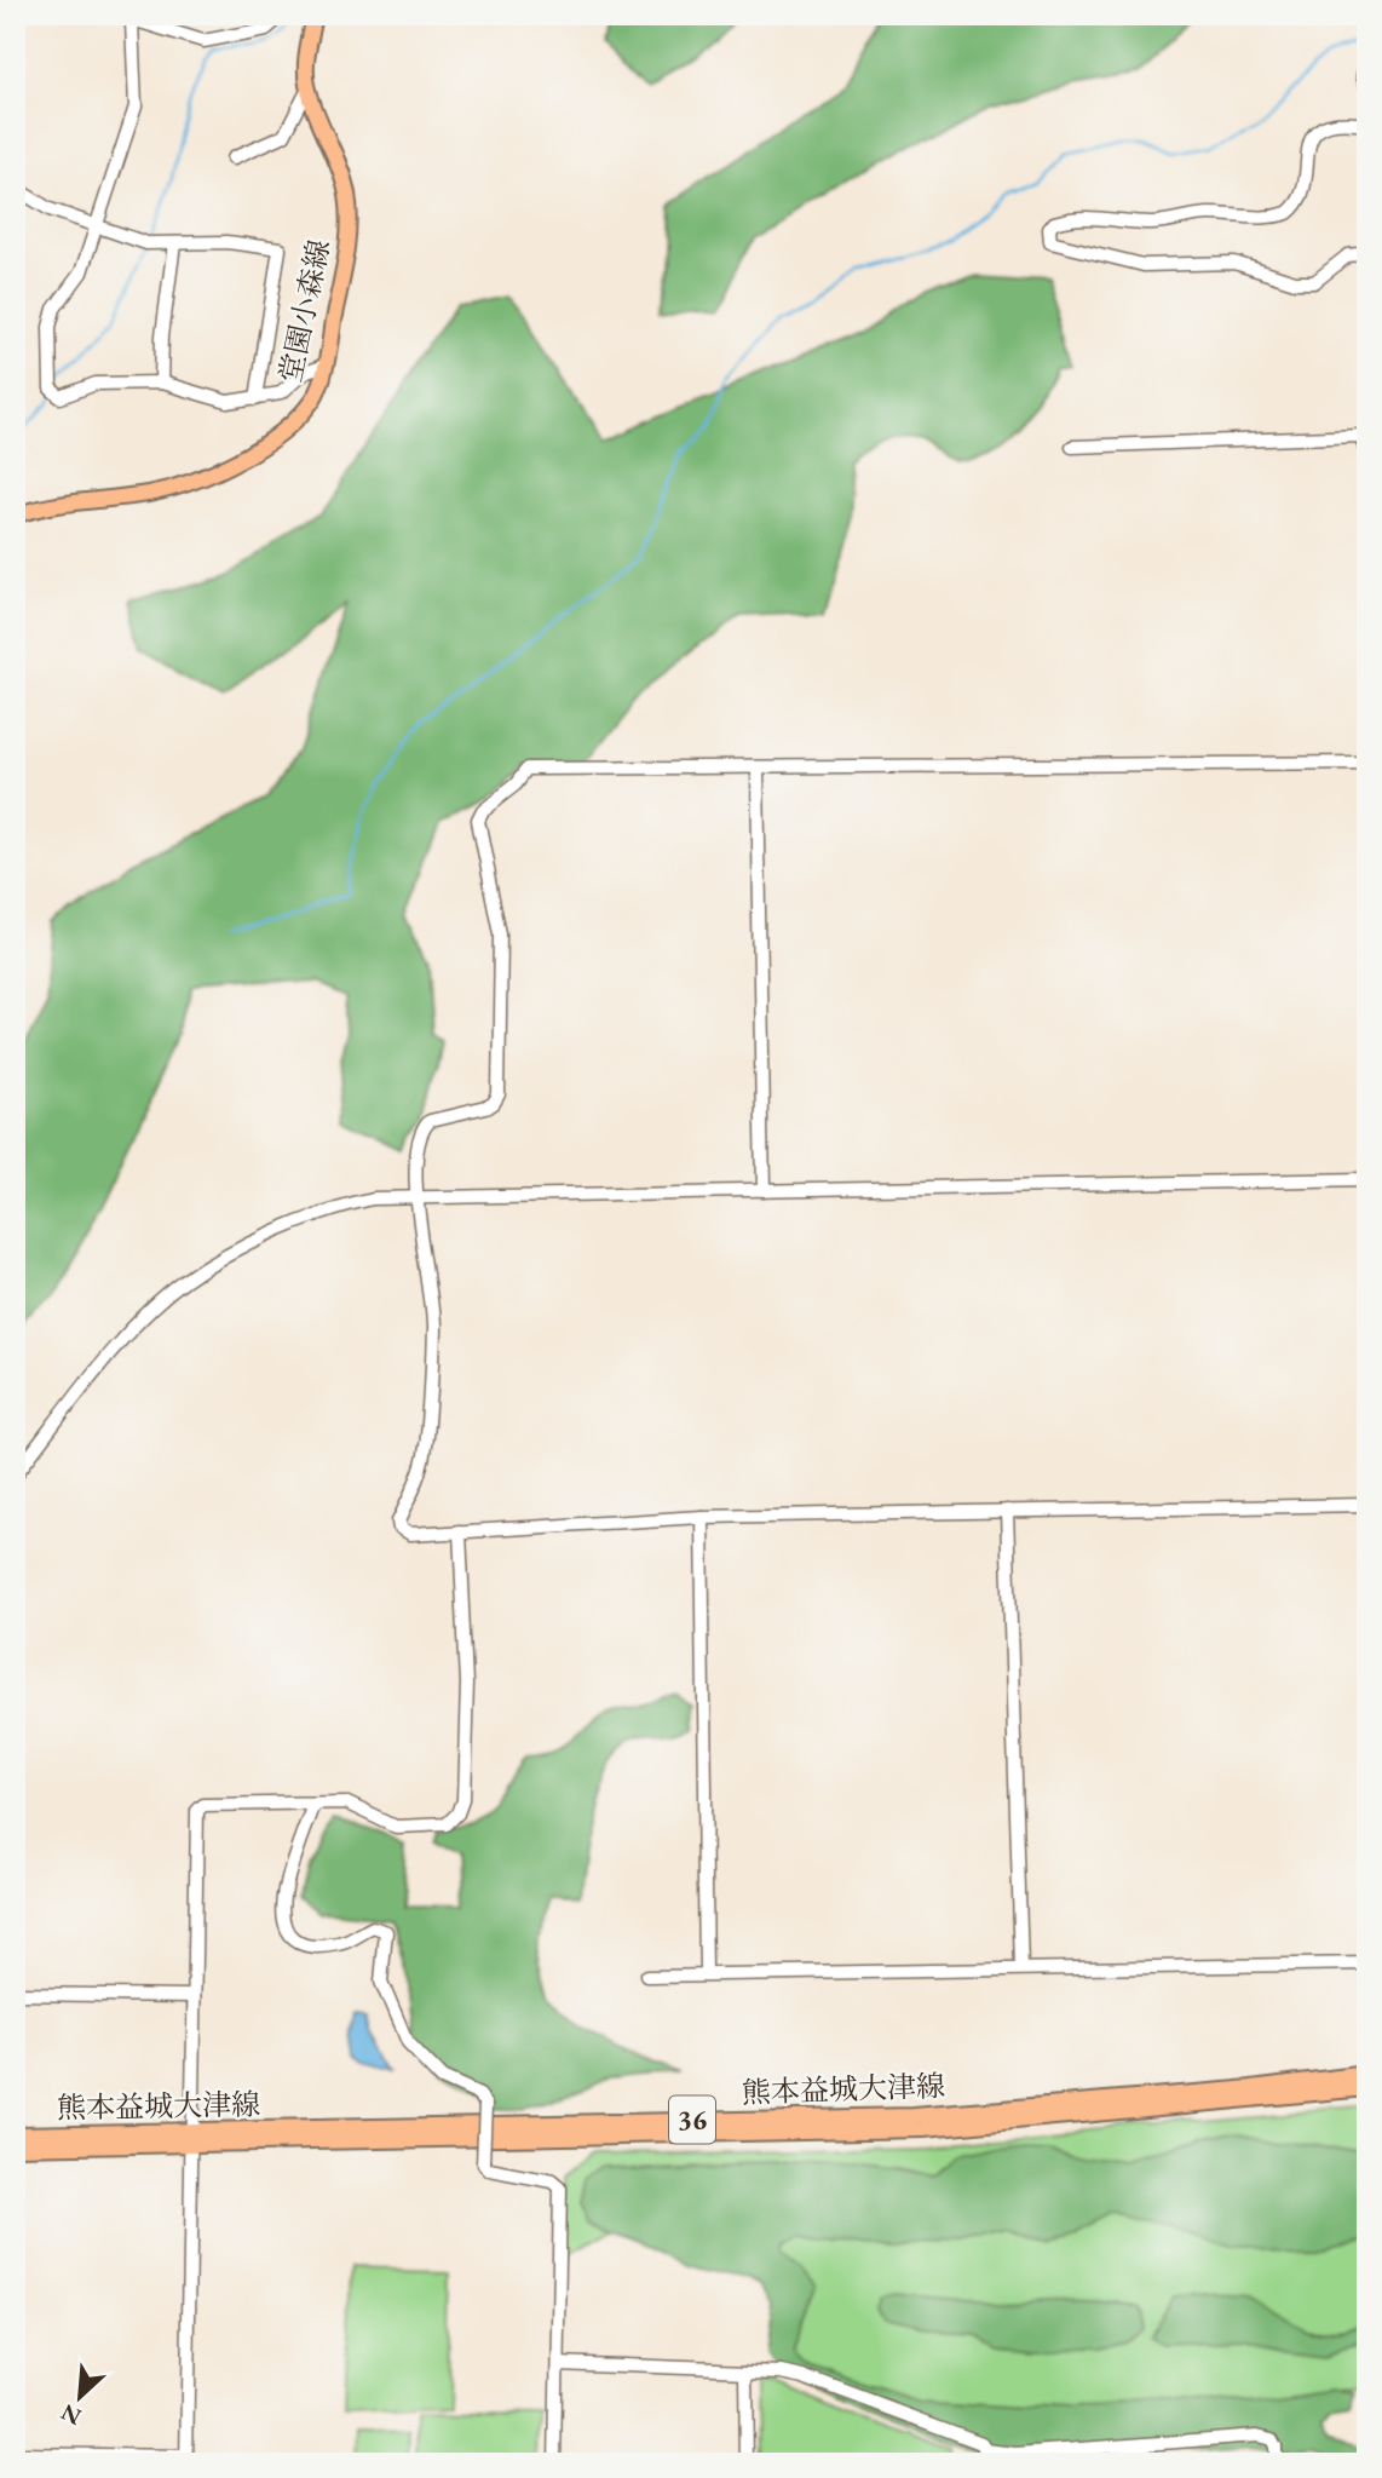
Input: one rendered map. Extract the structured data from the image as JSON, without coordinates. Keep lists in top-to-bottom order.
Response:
{
  "streets": {
    "main road": ["堂園小森線", "熊本益城大津線", "36"]
  },
  "north": "bottom left"
}
